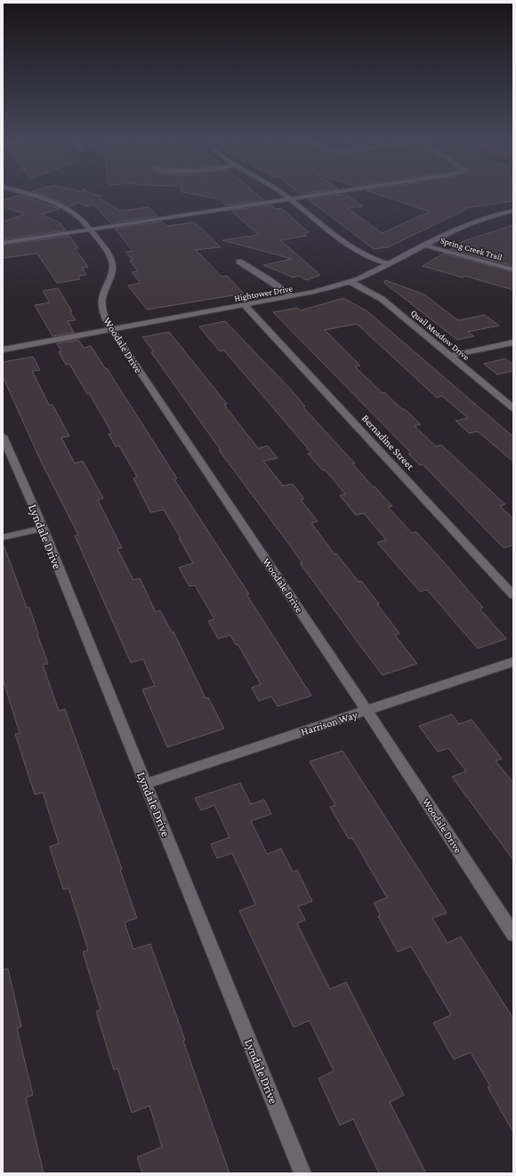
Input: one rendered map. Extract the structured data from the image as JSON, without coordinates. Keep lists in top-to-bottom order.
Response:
{
  "streets": {
    "street": [
      "Spring Creek Trail",
      "Hightower Drive",
      "Quail Meadow Drive",
      "Woodale Drive",
      "Bernadine Street",
      "Lyndale Drive",
      "Harrison Way"
    ]
  },
  "crossings": [
    ["Spring Creek Trail", "Hightower Drive"],
    ["Hightower Drive", "Quail Meadow Drive"],
    ["Hightower Drive", "Woodale Drive"],
    ["Hightower Drive", "Bernadine Street"],
    ["Woodale Drive", "Harrison Way"],
    ["Lyndale Drive", "Harrison Way"]
  ]
}
